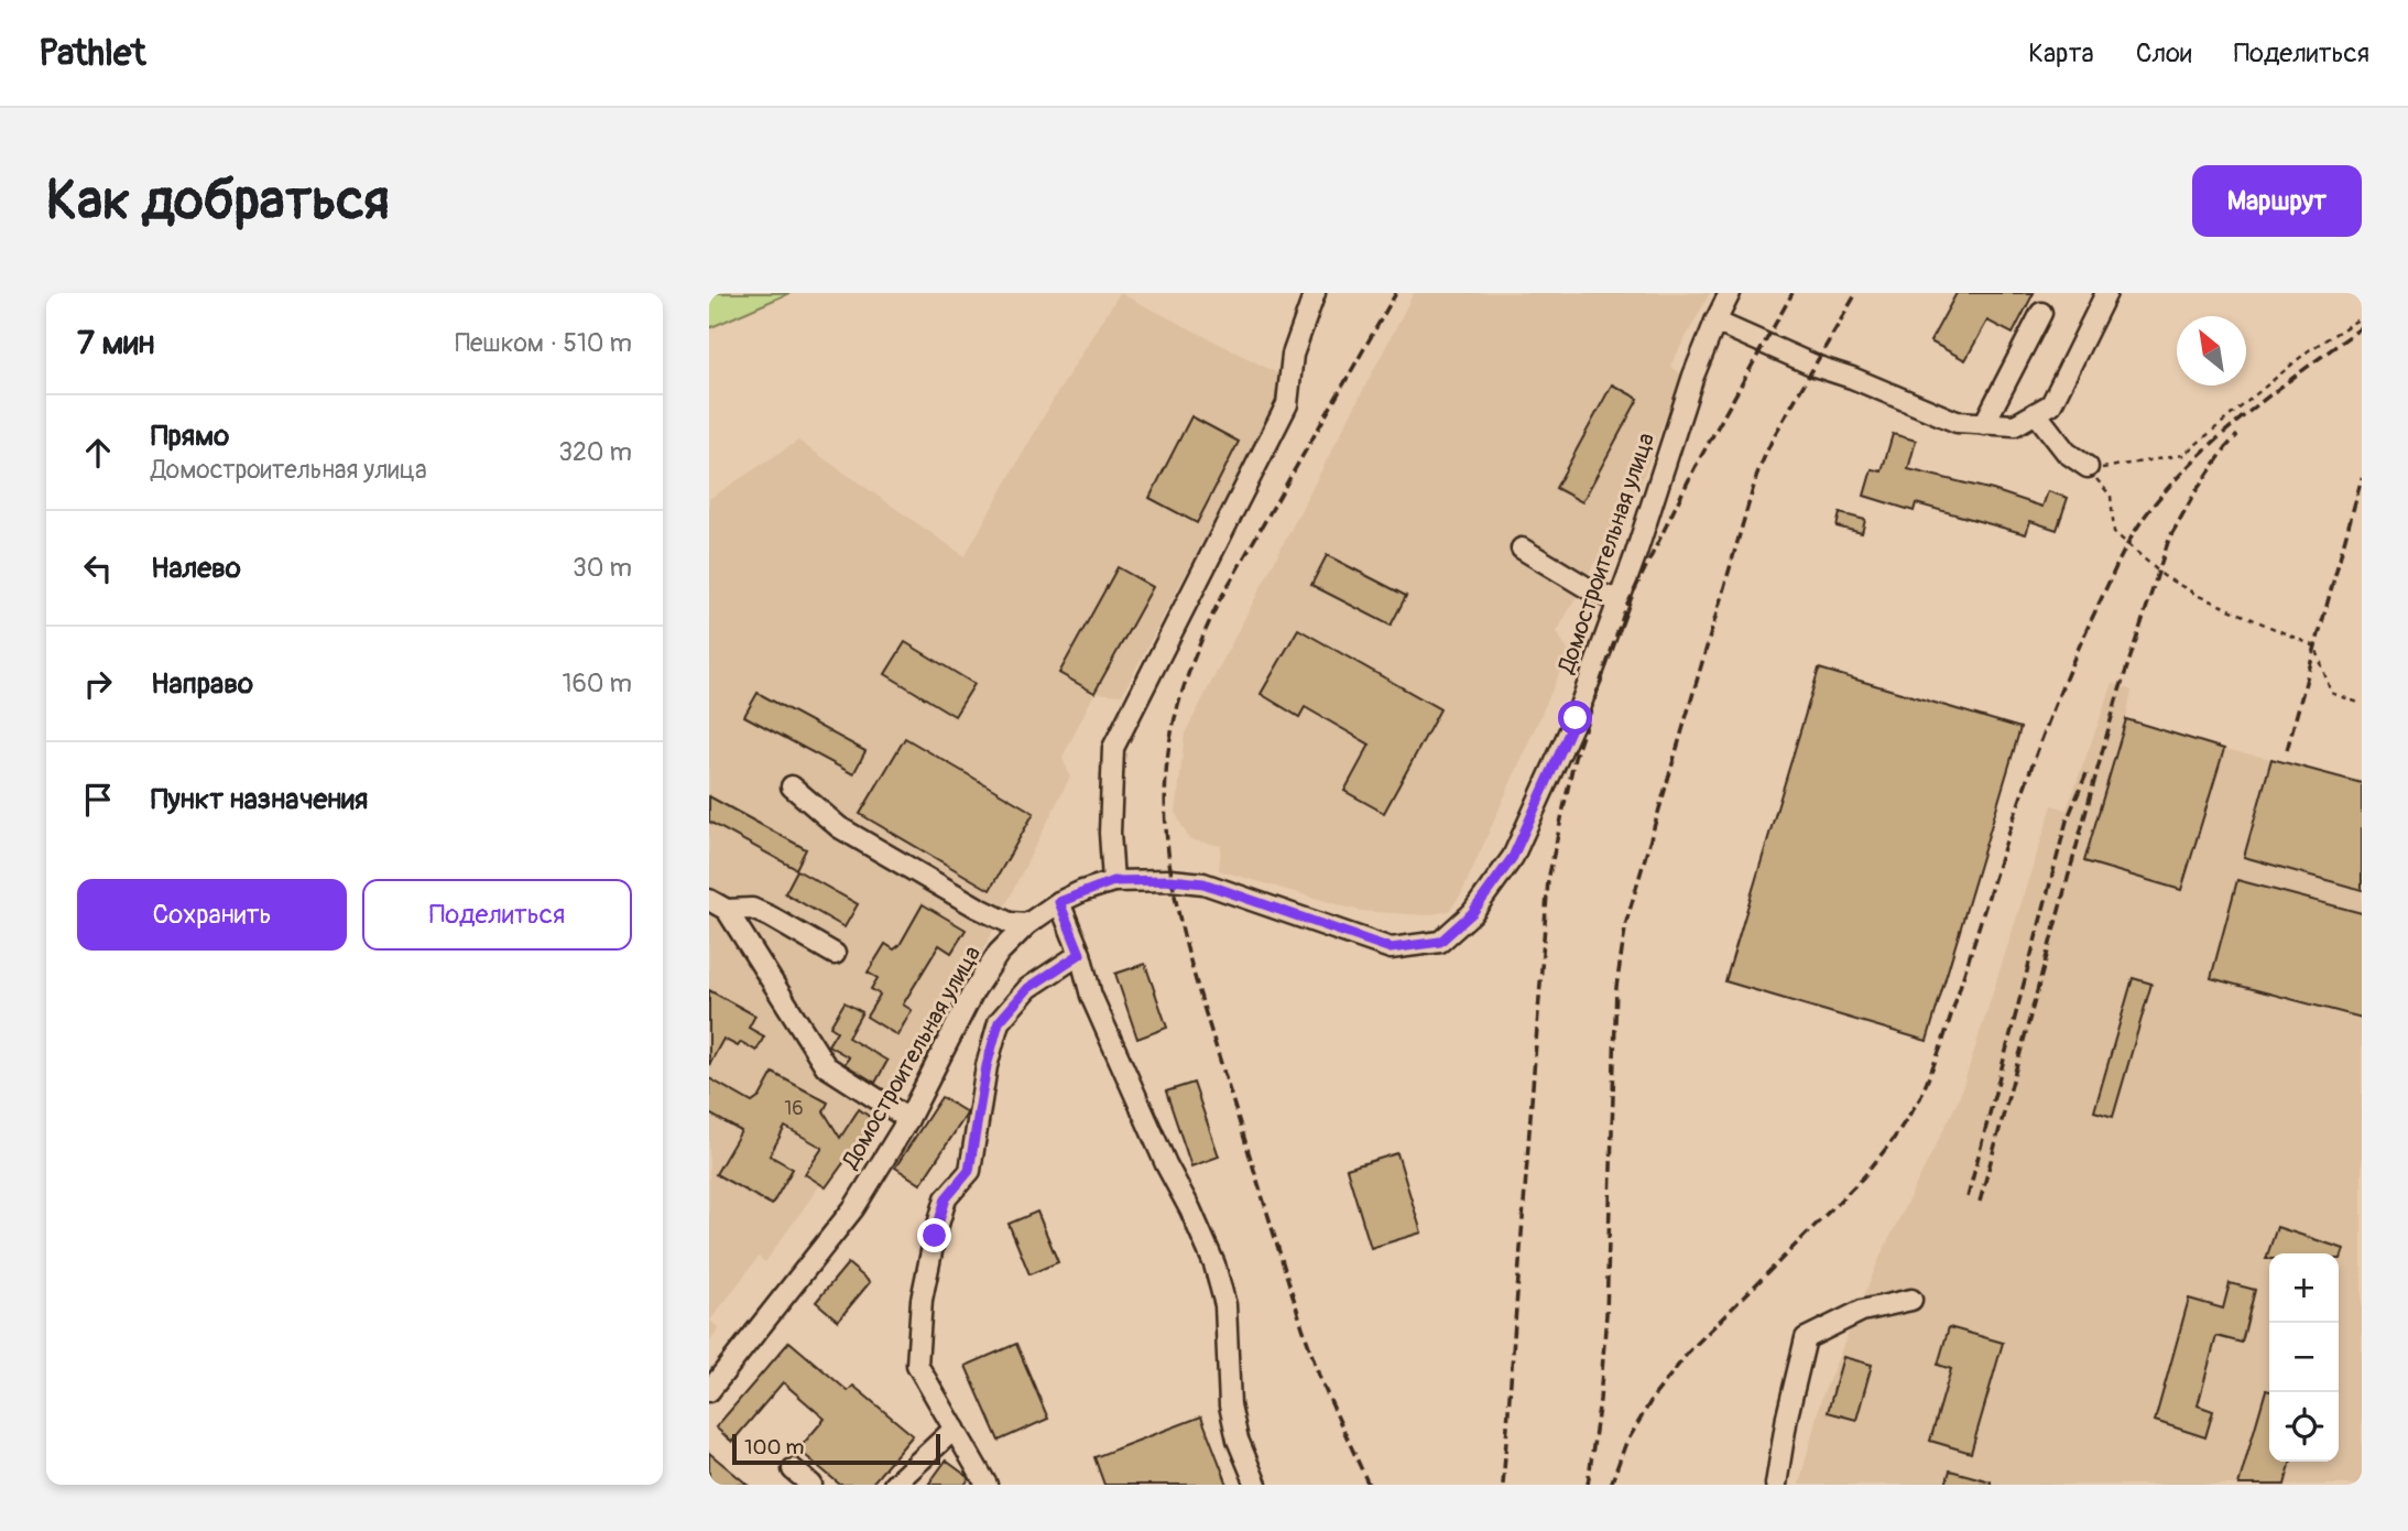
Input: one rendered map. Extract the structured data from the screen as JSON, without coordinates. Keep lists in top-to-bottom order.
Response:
{
  "streets": {
    "street": ["Домостроительная улица"]
  },
  "house_numbers": ["16"],
  "scale_bar": "100 m",
  "north": "top left",
  "page": {
    "header": "Pathlet",
    "nav": ["Карта", "Слои", "Поделиться"],
    "buttons": [
      "Маршрут",
      ["Сохранить", "Поделиться"]
    ],
    "title": "Как добраться",
    "heading": ["7 мин", "Пешком · 510 m"],
    "list": [
      ["Прямо", "Домостроительная улица", "320 m"],
      ["Налево", "30 m"],
      ["Направо", "160 m"],
      "Пункт назначения"
    ],
    "map_buttons": ["+", "−"],
    "scale": "100 m"
  }
}
